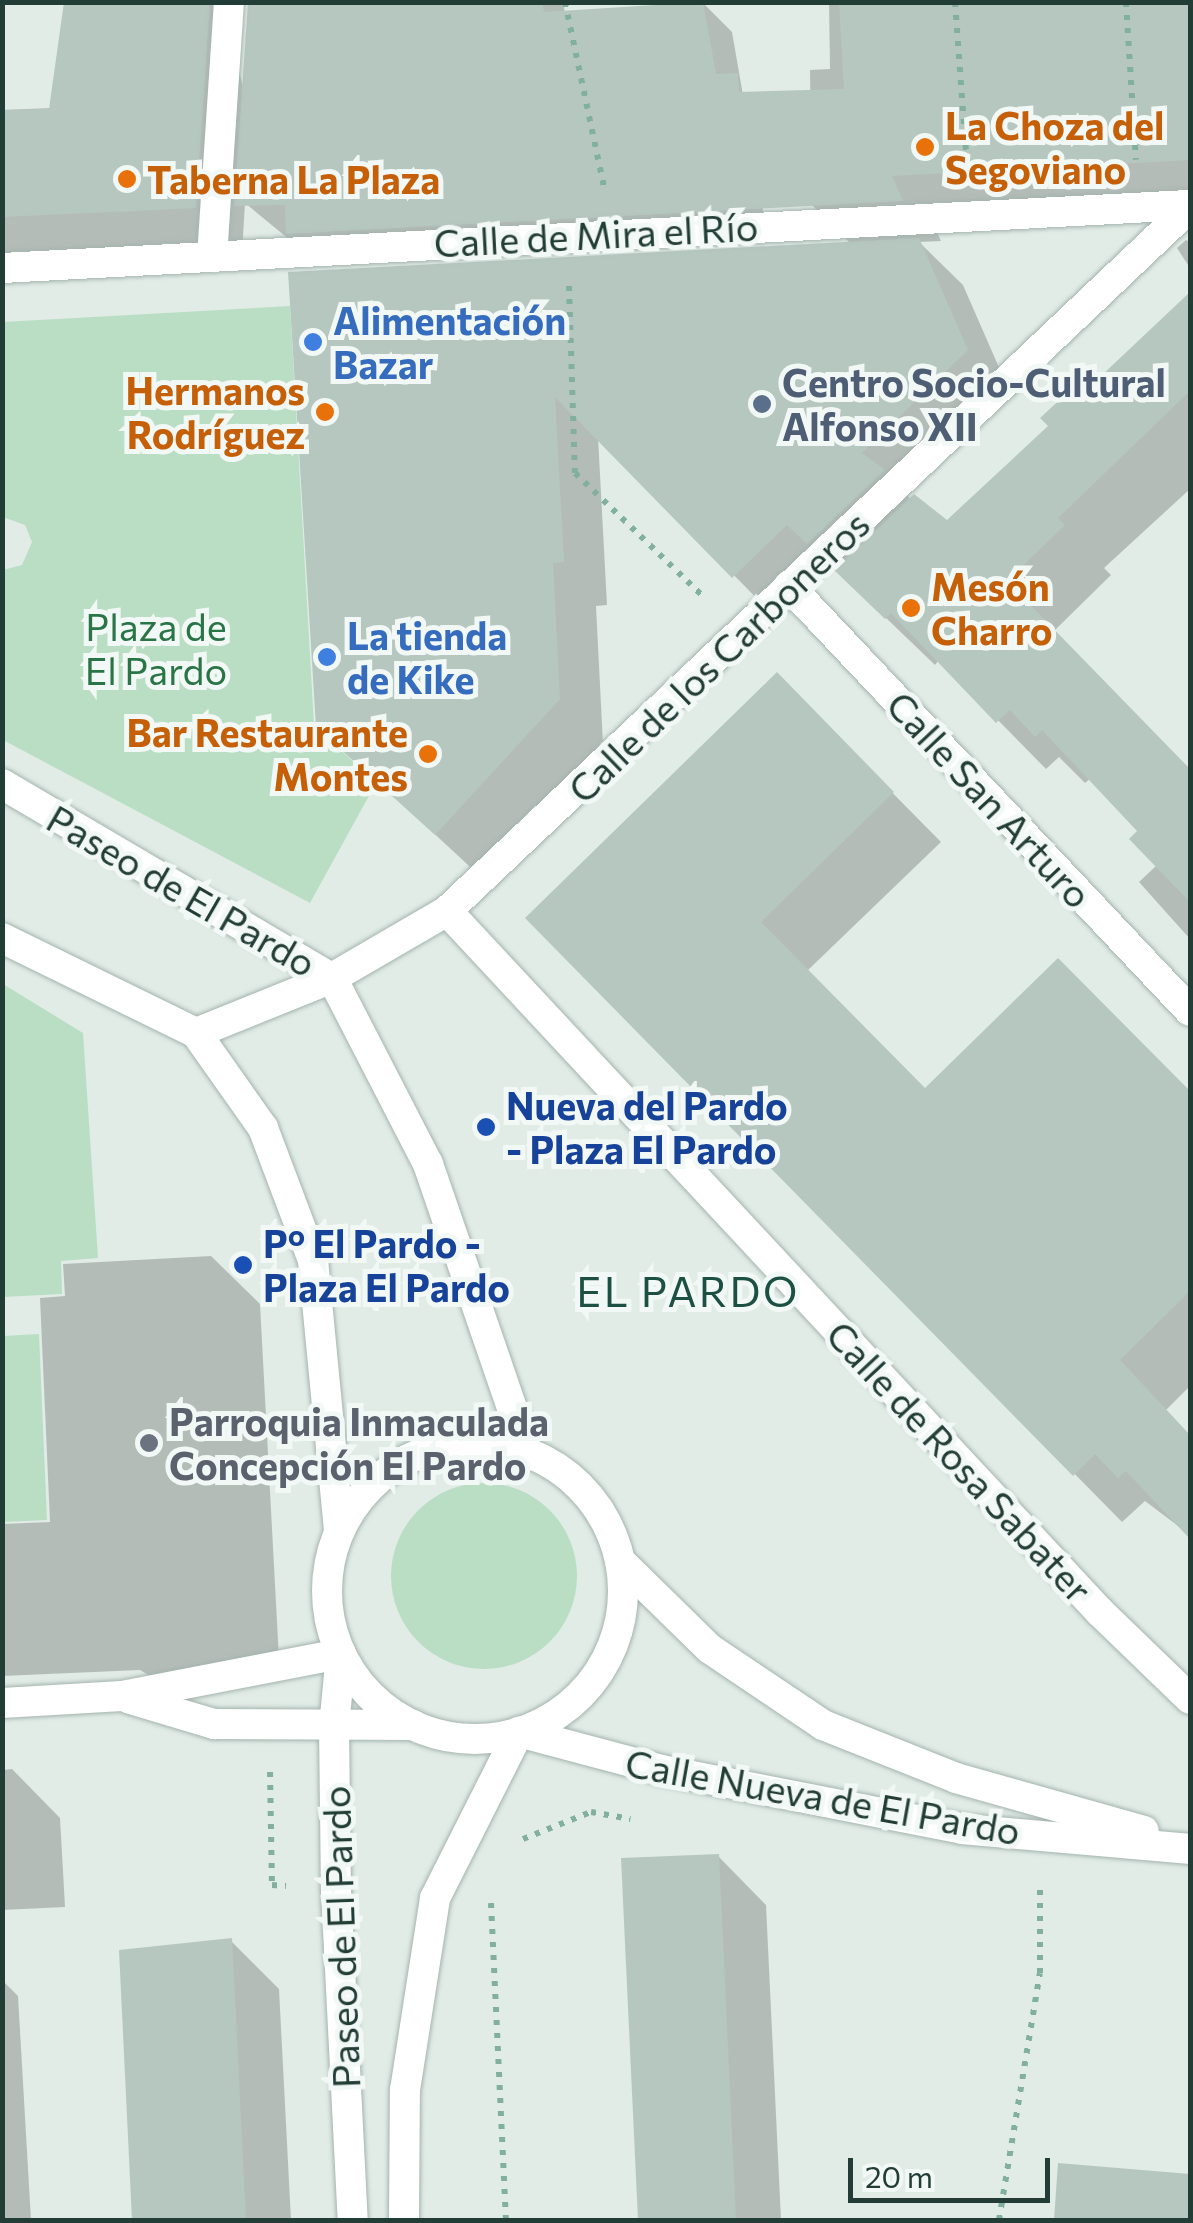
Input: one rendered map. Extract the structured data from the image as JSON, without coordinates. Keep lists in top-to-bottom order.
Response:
{
  "streets": {
    "street": [
      "Calle de Mira el Río",
      "Calle de los Carboneros",
      "Calle San Arturo",
      "Paseo de El Pardo",
      "Calle de Rosa Sabater",
      "Calle Nueva de El Pardo"
    ]
  },
  "crossings": [
    ["Calle de Mira el Río", "Calle de los Carboneros"],
    ["Calle de los Carboneros", "Calle San Arturo"],
    ["Calle de los Carboneros", "Paseo de El Pardo"],
    ["Calle de los Carboneros", "Calle de Rosa Sabater"],
    ["Paseo de El Pardo", "Calle Nueva de El Pardo"]
  ],
  "districts": ["EL PARDO"],
  "parks": ["Plaza de El Pardo"],
  "places": [
    "La Choza del Segoviano",
    "Taberna La Plaza",
    "Alimentación Bazar",
    "Centro Socio-Cultural Alfonso XII",
    "Hermanos Rodríguez",
    "Mesón Charro",
    "La tienda de Kike",
    "Bar Restaurante Montes",
    "Nueva del Pardo - Plaza El Pardo",
    "Pº El Pardo - Plaza El Pardo",
    "Parroquia Inmaculada Concepción El Pardo"
  ],
  "scale_bar": "20 m"
}
